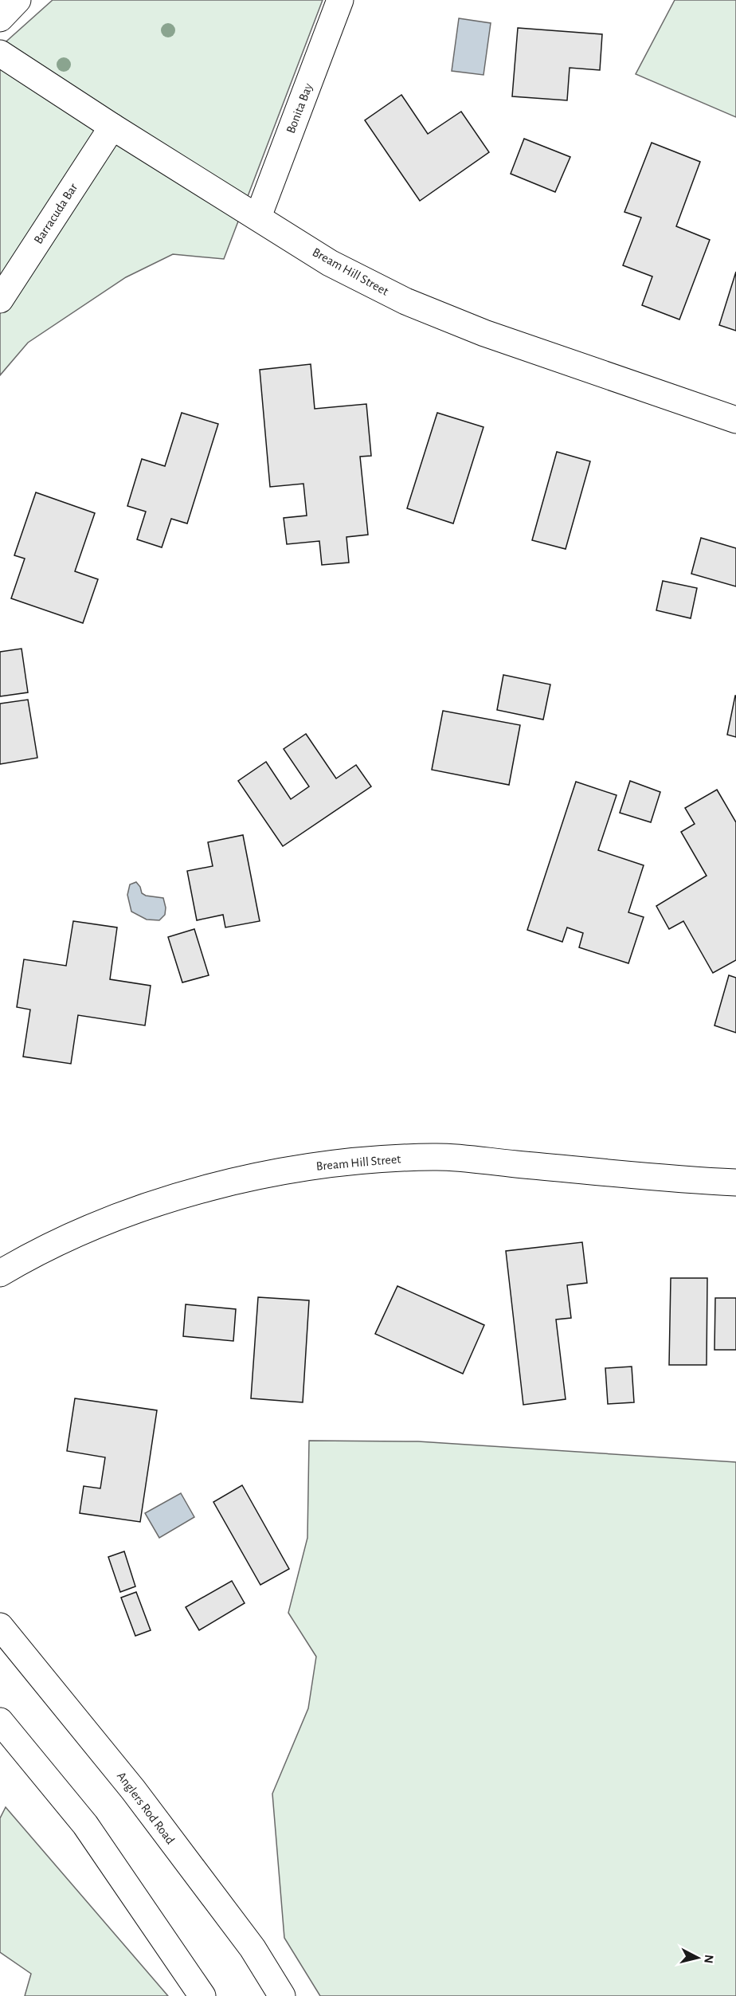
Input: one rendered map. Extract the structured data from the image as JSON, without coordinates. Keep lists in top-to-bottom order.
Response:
{
  "streets": {
    "street": [
      "Bonita Bay",
      "Barracuda Bar",
      "Bream Hill Street",
      "Anglers Rod Road"
    ]
  },
  "crossings": [
    ["Bonita Bay", "Bream Hill Street"],
    ["Barracuda Bar", "Bream Hill Street"]
  ],
  "north": "right"
}
